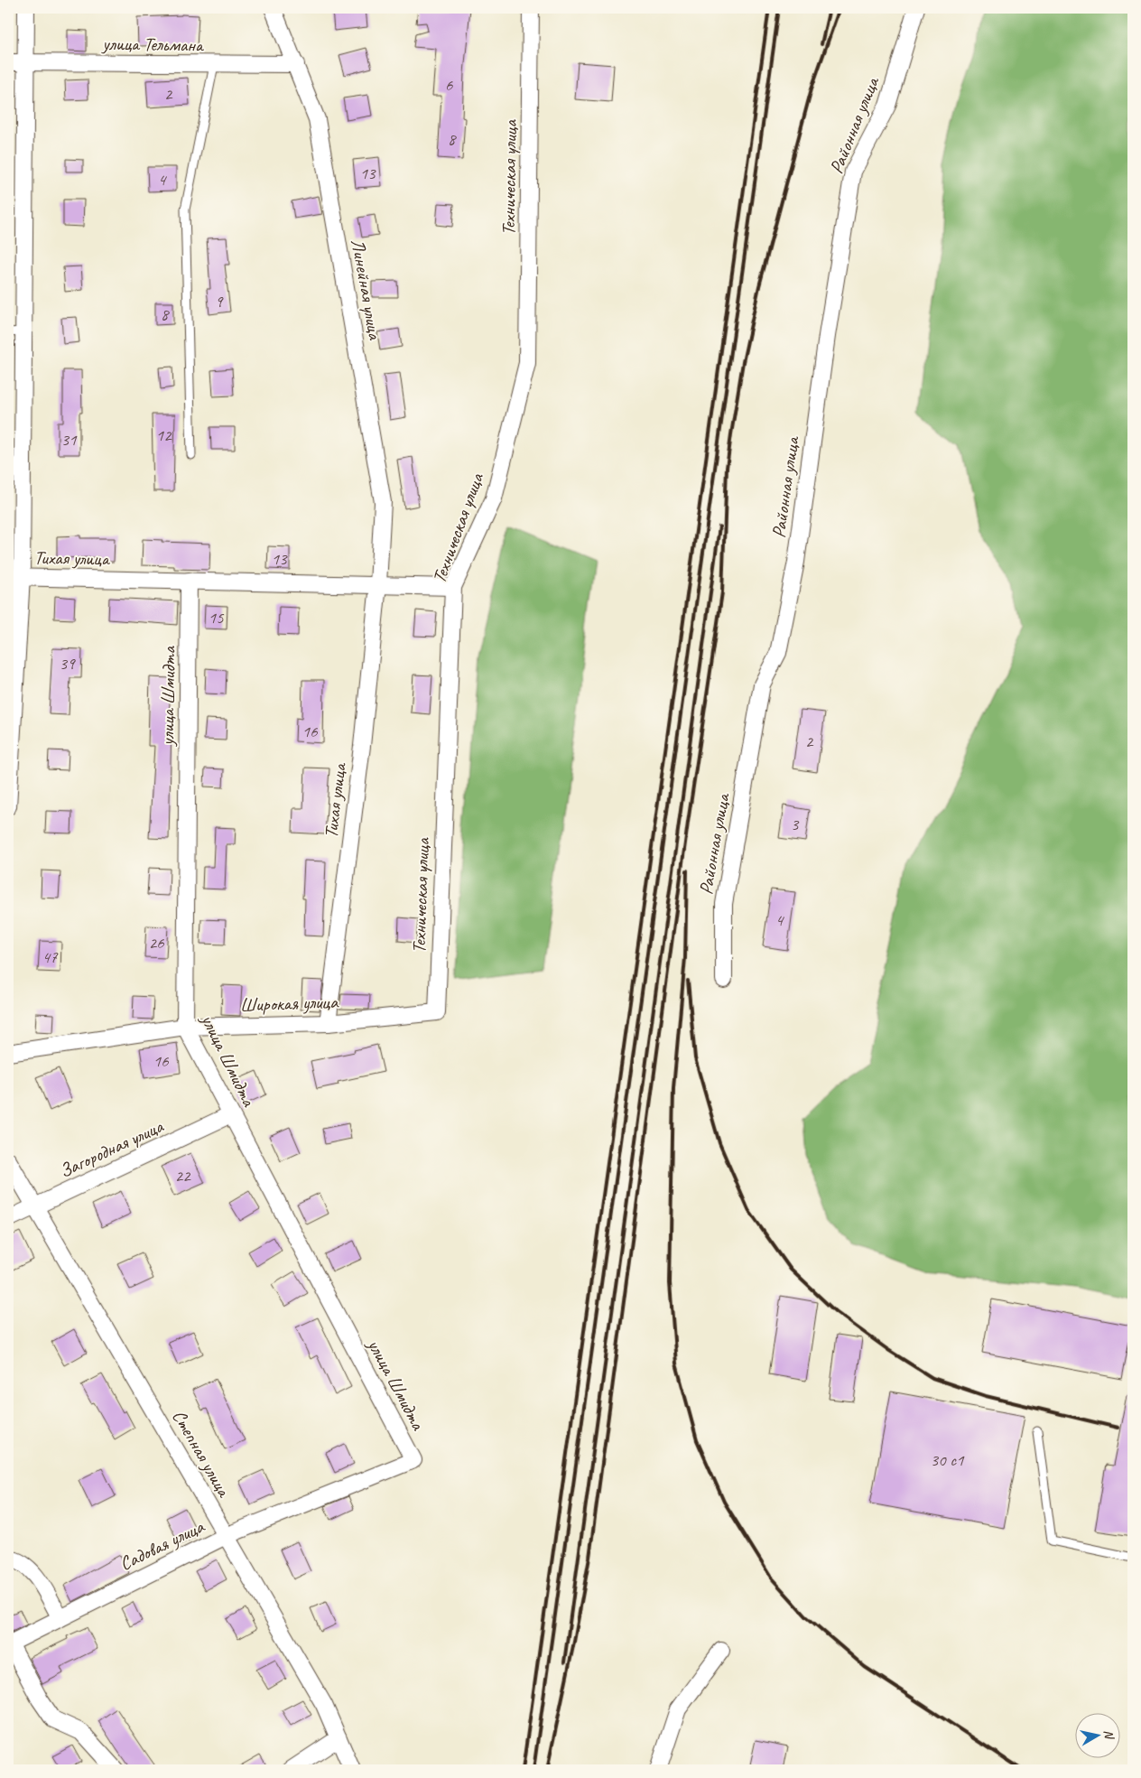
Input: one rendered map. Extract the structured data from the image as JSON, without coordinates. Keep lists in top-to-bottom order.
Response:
{
  "streets": {
    "street": [
      "улица Тельмана",
      "Районная улица",
      "Техническая улица",
      "Линейная улица",
      "Тихая улица",
      "улица Шмидта",
      "Широкая улица",
      "Загородная улица",
      "Степная улица",
      "Садовая улица"
    ]
  },
  "crossings": [
    ["улица Тельмана", "Линейная улица"],
    ["Техническая улица", "Тихая улица"],
    ["Техническая улица", "Широкая улица"],
    ["Линейная улица", "Тихая улица"],
    ["Тихая улица", "улица Шмидта"],
    ["Тихая улица", "Широкая улица"],
    ["улица Шмидта", "Широкая улица"],
    ["улица Шмидта", "Загородная улица"],
    ["улица Шмидта", "Садовая улица"],
    ["Загородная улица", "Степная улица"],
    ["Степная улица", "Садовая улица"]
  ],
  "house_numbers": [
    "6",
    "2",
    "8",
    "13",
    "4",
    "9",
    "8",
    "12",
    "31",
    "13",
    "15",
    "39",
    "16",
    "2",
    "3",
    "4",
    "26",
    "47",
    "16",
    "22",
    "30 с1"
  ],
  "north": "right"
}
